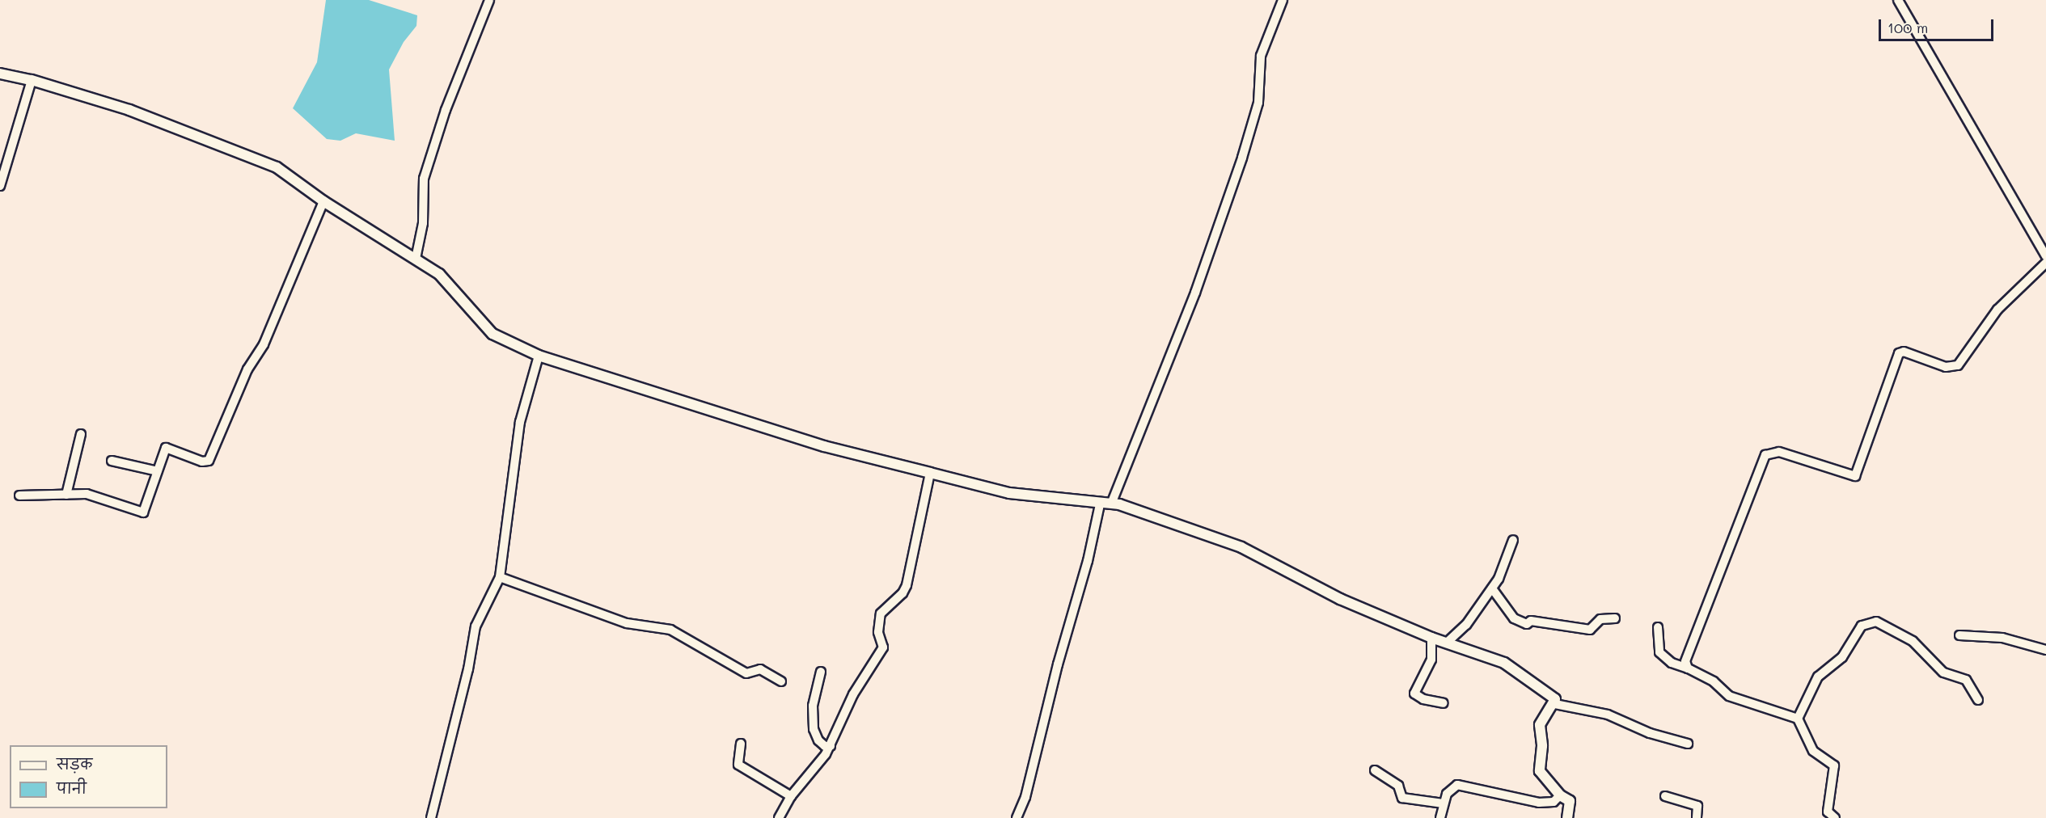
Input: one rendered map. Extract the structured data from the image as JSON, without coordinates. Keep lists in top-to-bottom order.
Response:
{
  "legend": ["सड़क", "पानी"],
  "scale_bar": "100 m"
}
